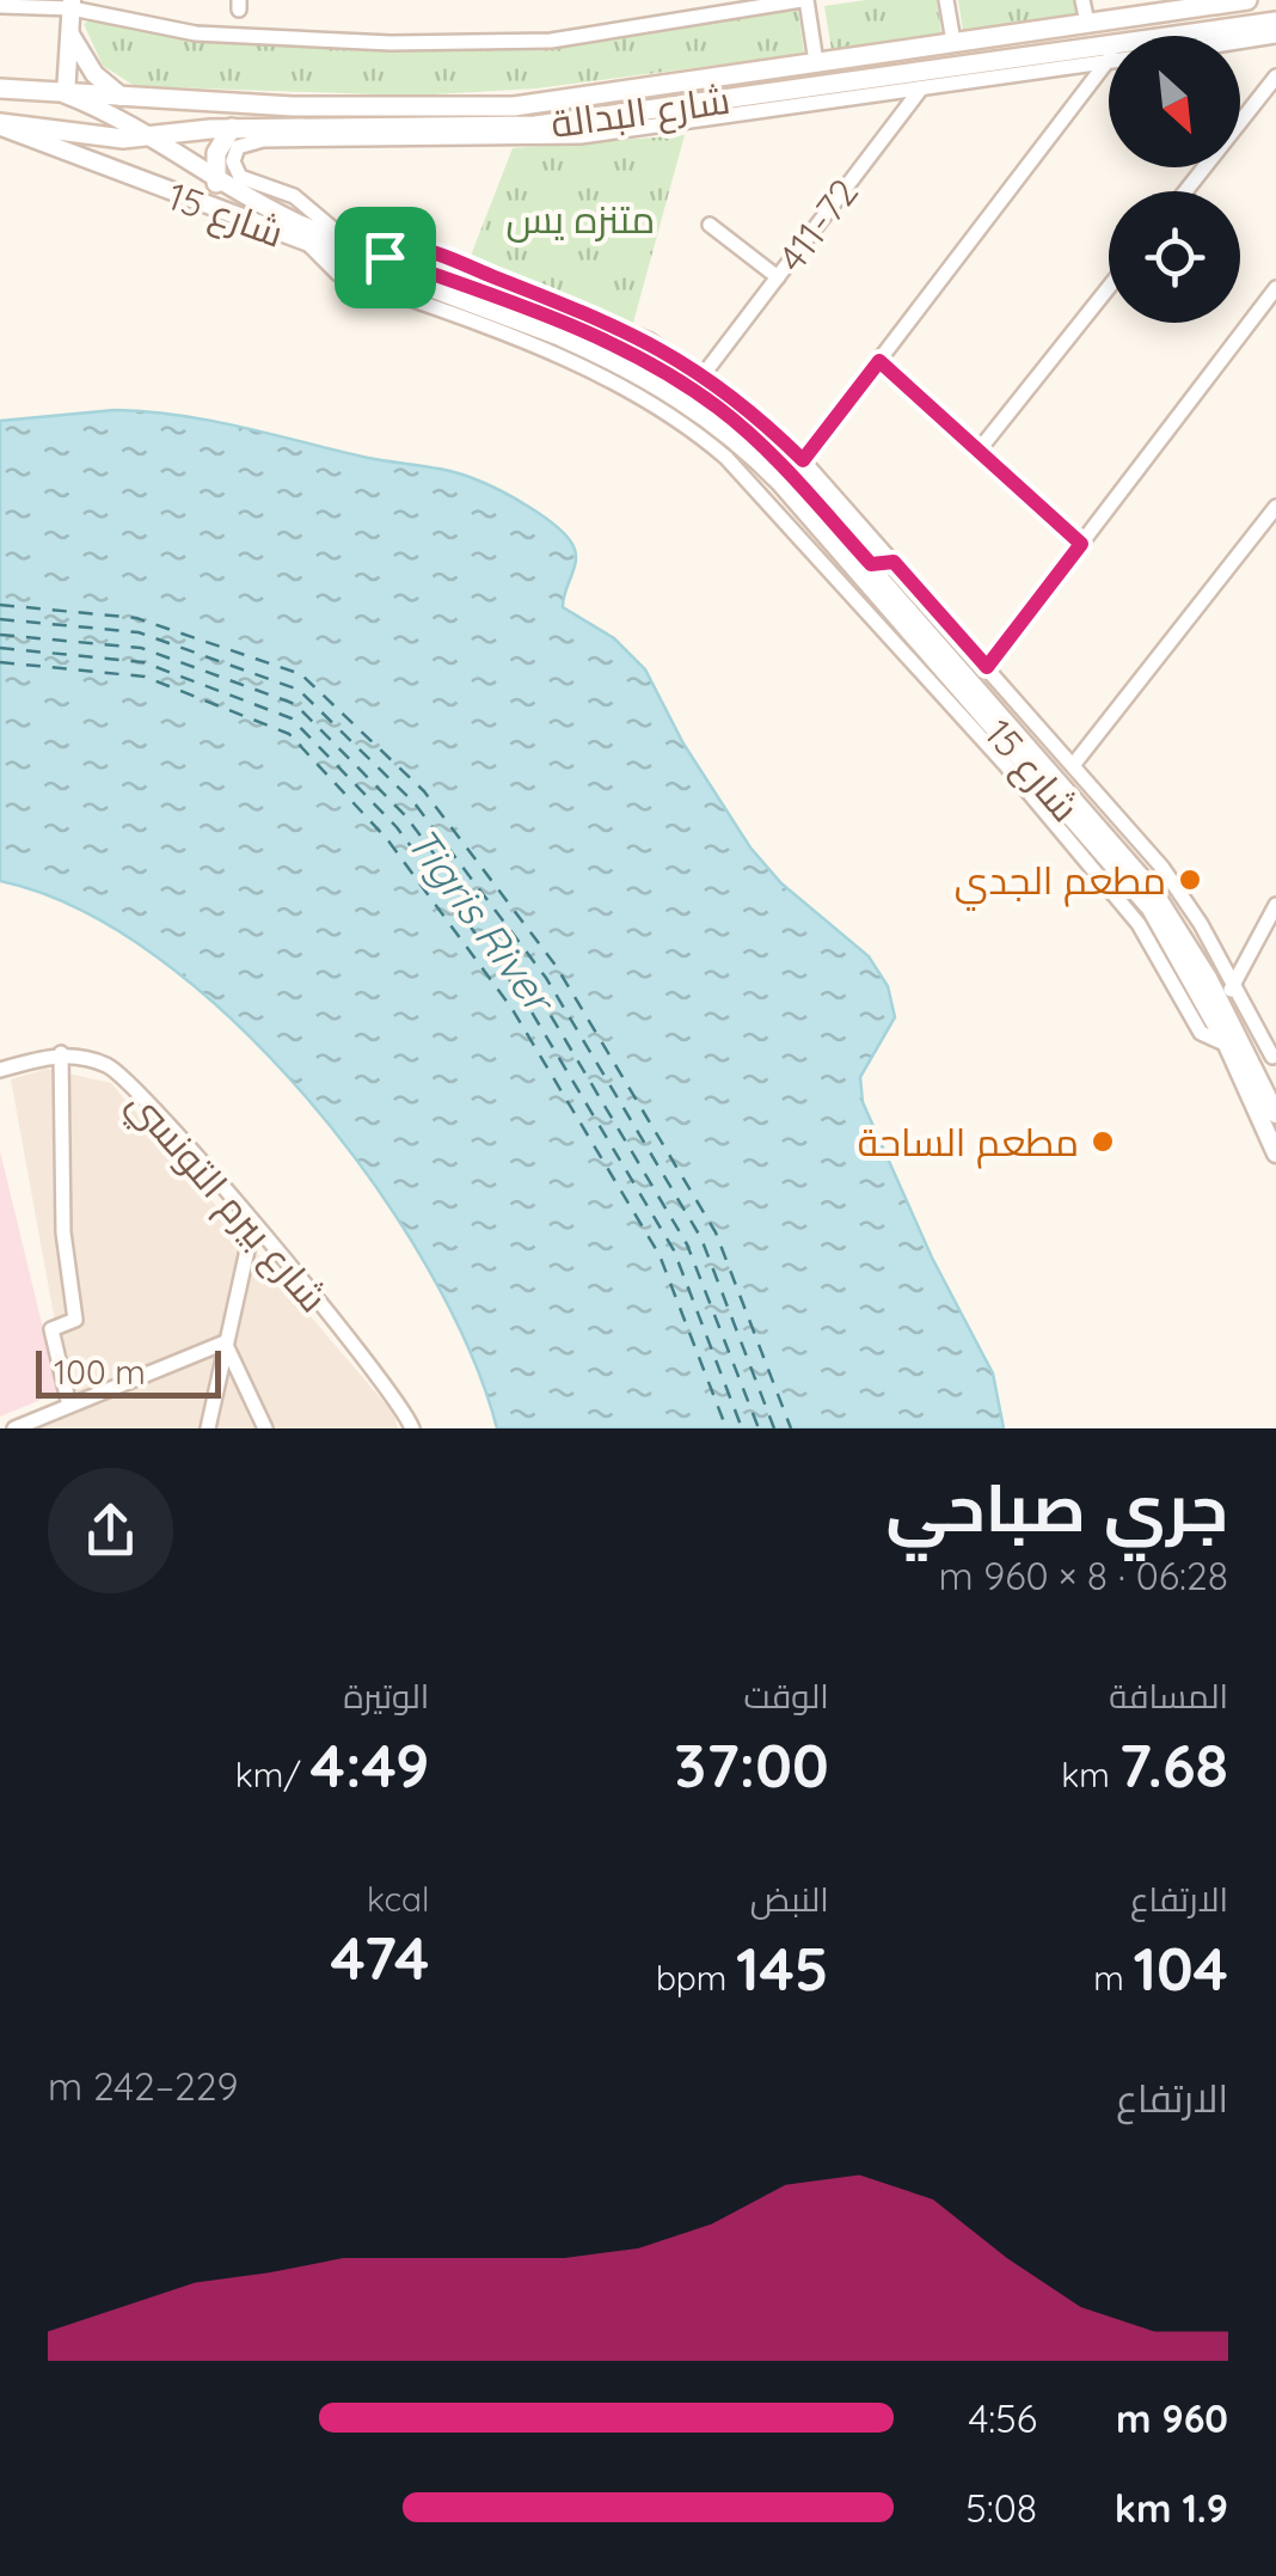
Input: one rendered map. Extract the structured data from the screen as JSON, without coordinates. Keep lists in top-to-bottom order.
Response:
{
  "streets": {
    "main road": ["شارع البدالة"],
    "street": ["شارع 15", "411-72", "شارع بيرم التونسي"]
  },
  "crossings": [
    ["شارع البدالة", "شارع 15"],
    ["شارع البدالة", "411-72"]
  ],
  "water": ["Tigris River"],
  "parks": ["متنزه يس"],
  "places": ["مطعم الجدي", "مطعم الساحة"],
  "scale_bar": "100 m",
  "north": "bottom right",
  "page": {
    "scale": "100 m",
    "heading": ["جري صباحي", "06:28 · 8 × 960 m"],
    "stats": [
      ["المسافة", "7.68 km"],
      ["الوقت", "37:00"],
      ["الوتيرة", "4:49 /km"],
      ["الارتفاع", "104 m"],
      ["النبض", "145 bpm"],
      ["kcal", "474"]
    ],
    "chart": ["الارتفاع", "229–242 m"],
    "list": [
      {
        "name": "960 m",
        "note": "4:56"
      },
      {
        "name": "1.9 km",
        "note": "5:08"
      }
    ]
  }
}
